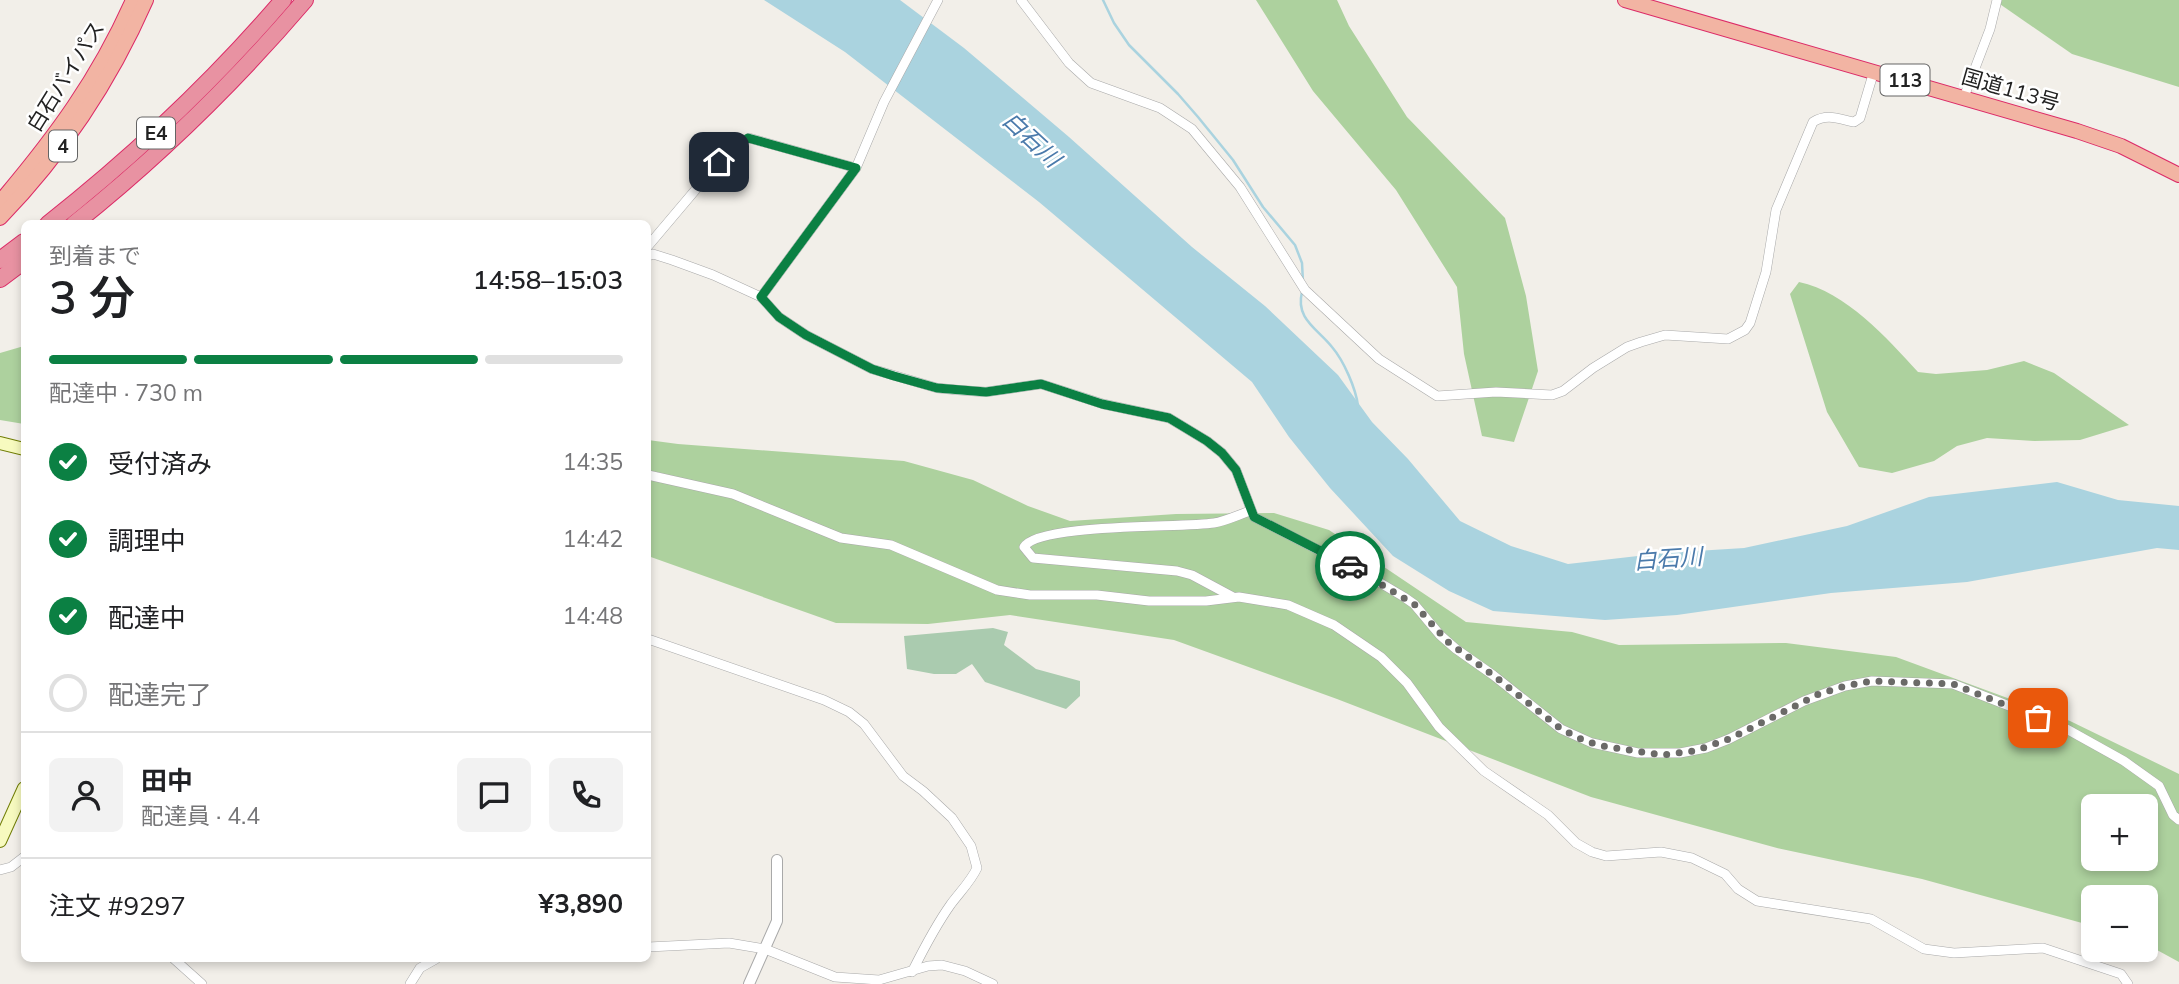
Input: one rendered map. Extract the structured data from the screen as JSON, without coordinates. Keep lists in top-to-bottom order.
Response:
{
  "streets": {
    "highway": [
      "白石バイパス",
      "113",
      "国道113号",
      "E4",
      "4"
    ]
  },
  "water": ["白石川"],
  "page": {
    "heading": ["3 分", "到着まで", "14:58–15:03"],
    "panel": [
      "田中",
      "配達員 · 4.4",
      "注文 #9297",
      "¥3,890"
    ],
    "bar": "配達中 · 730 m",
    "list": [
      ["受付済み", "14:35"],
      ["調理中", "14:42"],
      ["配達中", "14:48"],
      "配達完了"
    ],
    "map_buttons": ["+", "−"]
  }
}
